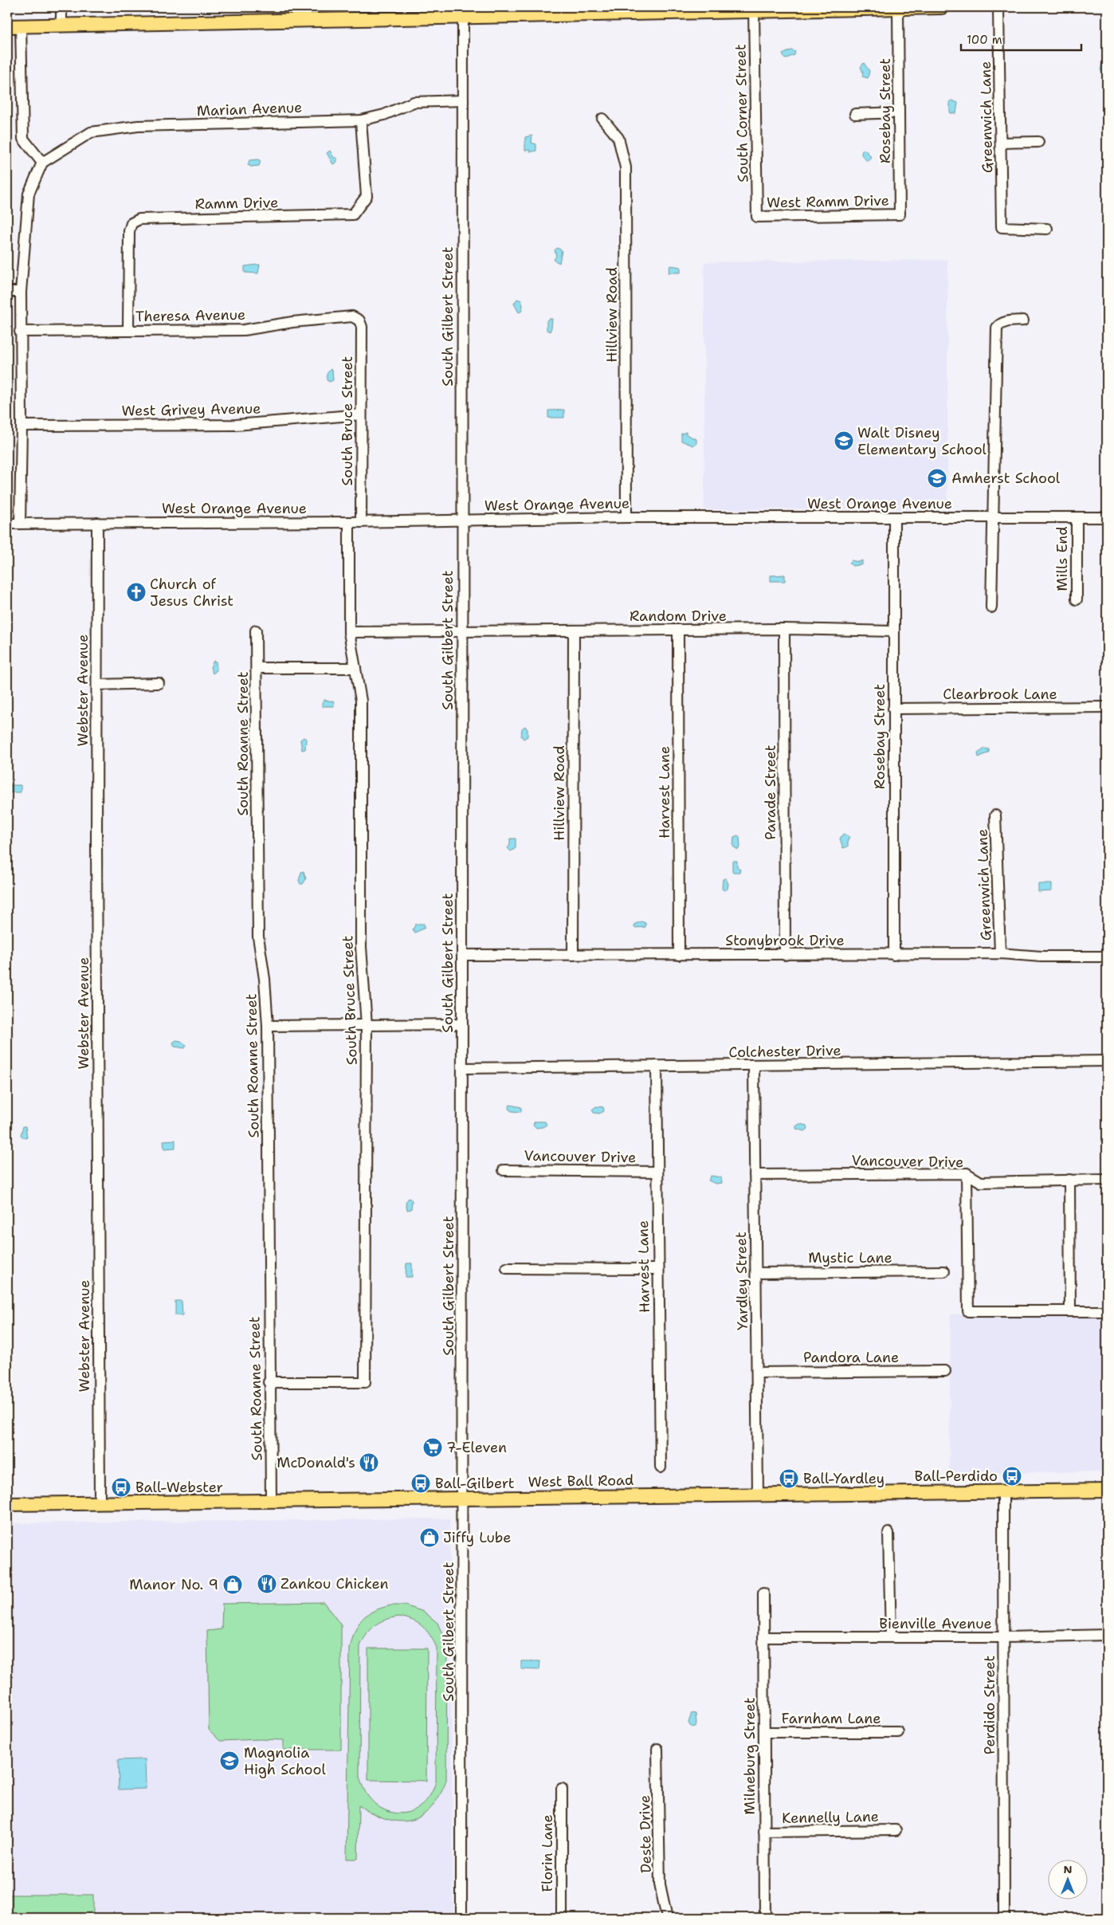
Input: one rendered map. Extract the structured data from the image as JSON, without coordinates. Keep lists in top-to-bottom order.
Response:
{
  "streets": {
    "main road": ["West Ball Road"],
    "street": [
      "Marian Avenue",
      "Rosebay Street",
      "South Corner Street",
      "Greenwich Lane",
      "West Ramm Drive",
      "Ramm Drive",
      "Hillview Road",
      "Theresa Avenue",
      "South Gilbert Street",
      "West Grivey Avenue",
      "South Bruce Street",
      "West Orange Avenue",
      "Mills End",
      "Random Drive",
      "Webster Avenue",
      "Clearbrook Lane",
      "South Roanne Street",
      "Harvest Lane",
      "Parade Street",
      "Stonybrook Drive",
      "Colchester Drive",
      "Vancouver Drive",
      "Mystic Lane",
      "Yardley Street",
      "Pandora Lane",
      "Bienville Avenue",
      "Perdido Street",
      "Farnham Lane",
      "Milneburg Street",
      "Kennelly Lane",
      "Deste Drive",
      "Florin Lane"
    ]
  },
  "crossings": [
    ["Marian Avenue", "Ramm Drive"],
    ["Marian Avenue", "South Gilbert Street"],
    ["Rosebay Street", "West Ramm Drive"],
    ["Rosebay Street", "West Orange Avenue"],
    ["Rosebay Street", "Random Drive"],
    ["Rosebay Street", "Clearbrook Lane"],
    ["Rosebay Street", "Stonybrook Drive"],
    ["South Corner Street", "West Ramm Drive"],
    ["Greenwich Lane", "Stonybrook Drive"],
    ["Ramm Drive", "Theresa Avenue"],
    ["Hillview Road", "West Orange Avenue"],
    ["Hillview Road", "Random Drive"],
    ["Hillview Road", "Stonybrook Drive"],
    ["Theresa Avenue", "South Bruce Street"],
    ["South Gilbert Street", "West Orange Avenue"],
    ["South Gilbert Street", "Random Drive"],
    ["South Gilbert Street", "Stonybrook Drive"],
    ["South Gilbert Street", "Colchester Drive"],
    ["South Gilbert Street", "West Ball Road"],
    ["West Grivey Avenue", "South Bruce Street"],
    ["South Bruce Street", "West Orange Avenue"],
    ["South Bruce Street", "Random Drive"],
    ["South Bruce Street", "South Roanne Street"],
    ["West Orange Avenue", "Mills End"],
    ["West Orange Avenue", "Webster Avenue"],
    ["Random Drive", "Harvest Lane"],
    ["Random Drive", "Parade Street"],
    ["Webster Avenue", "West Ball Road"],
    ["South Roanne Street", "West Ball Road"],
    ["Harvest Lane", "Stonybrook Drive"],
    ["Harvest Lane", "Colchester Drive"],
    ["Harvest Lane", "Vancouver Drive"],
    ["Parade Street", "Stonybrook Drive"],
    ["Colchester Drive", "Yardley Street"],
    ["Vancouver Drive", "Yardley Street"],
    ["Mystic Lane", "Yardley Street"],
    ["Yardley Street", "Pandora Lane"],
    ["Yardley Street", "West Ball Road"],
    ["West Ball Road", "Perdido Street"],
    ["Bienville Avenue", "Perdido Street"],
    ["Bienville Avenue", "Milneburg Street"],
    ["Farnham Lane", "Milneburg Street"],
    ["Milneburg Street", "Kennelly Lane"]
  ],
  "places": {
    "school or university": ["Walt Disney Elementary School", "Amherst School", "Magnolia High School"],
    "church": ["Church of Jesus Christ"],
    "supermarket": ["7-Eleven"],
    "restaurant": ["McDonald's", "Zankou Chicken"],
    "bus stop": [
      "Ball-Perdido",
      "Ball-Yardley",
      "Ball-Gilbert",
      "Ball-Webster"
    ],
    "shop": ["Jiffy Lube", "Manor No. 9"]
  },
  "scale_bar": "100 m",
  "north": "top"
}
